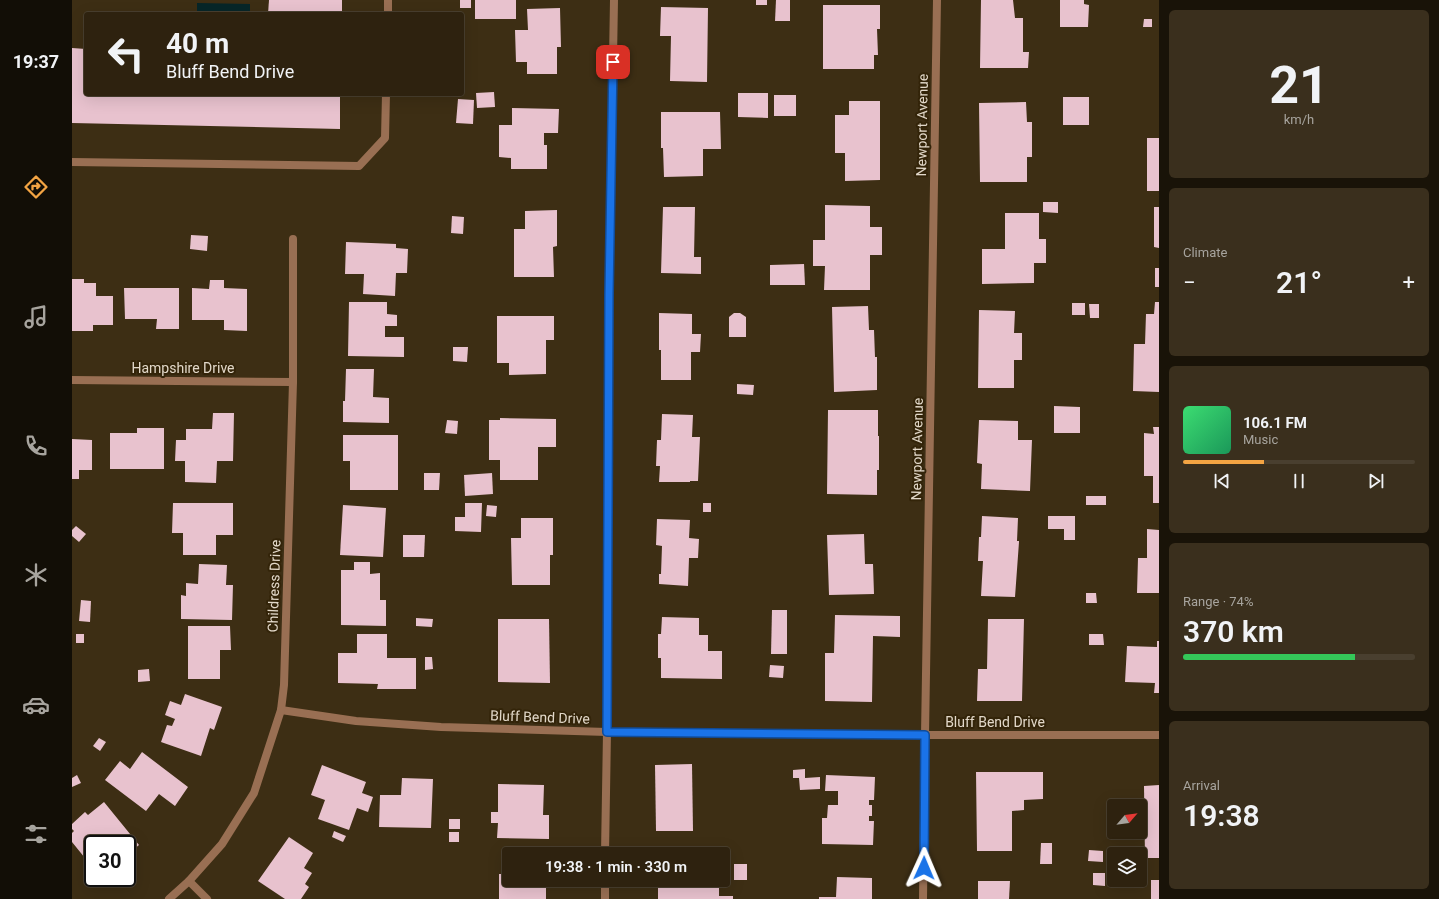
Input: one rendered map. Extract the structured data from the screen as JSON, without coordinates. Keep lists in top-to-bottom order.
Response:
{
  "streets": {
    "street": [
      "Newport Avenue",
      "Hampshire Drive",
      "Childress Drive",
      "Bluff Bend Drive"
    ]
  },
  "crossings": [
    ["Newport Avenue", "Bluff Bend Drive"],
    ["Hampshire Drive", "Childress Drive"],
    ["Childress Drive", "Bluff Bend Drive"]
  ],
  "north": "top right",
  "page": {
    "tabs": "19:37",
    "tile": [
      ["21", "km/h"],
      "Climate",
      ["Range · 74%", "370 km"],
      ["Arrival", "19:38"]
    ],
    "turn": ["40 m", "Bluff Bend Drive"],
    "heat": ["−", "21°", "+"],
    "song": ["106.1 FM", "Music"],
    "limit": "30",
    "trip": "19:38 · 1 min · 330 m"
  }
}
